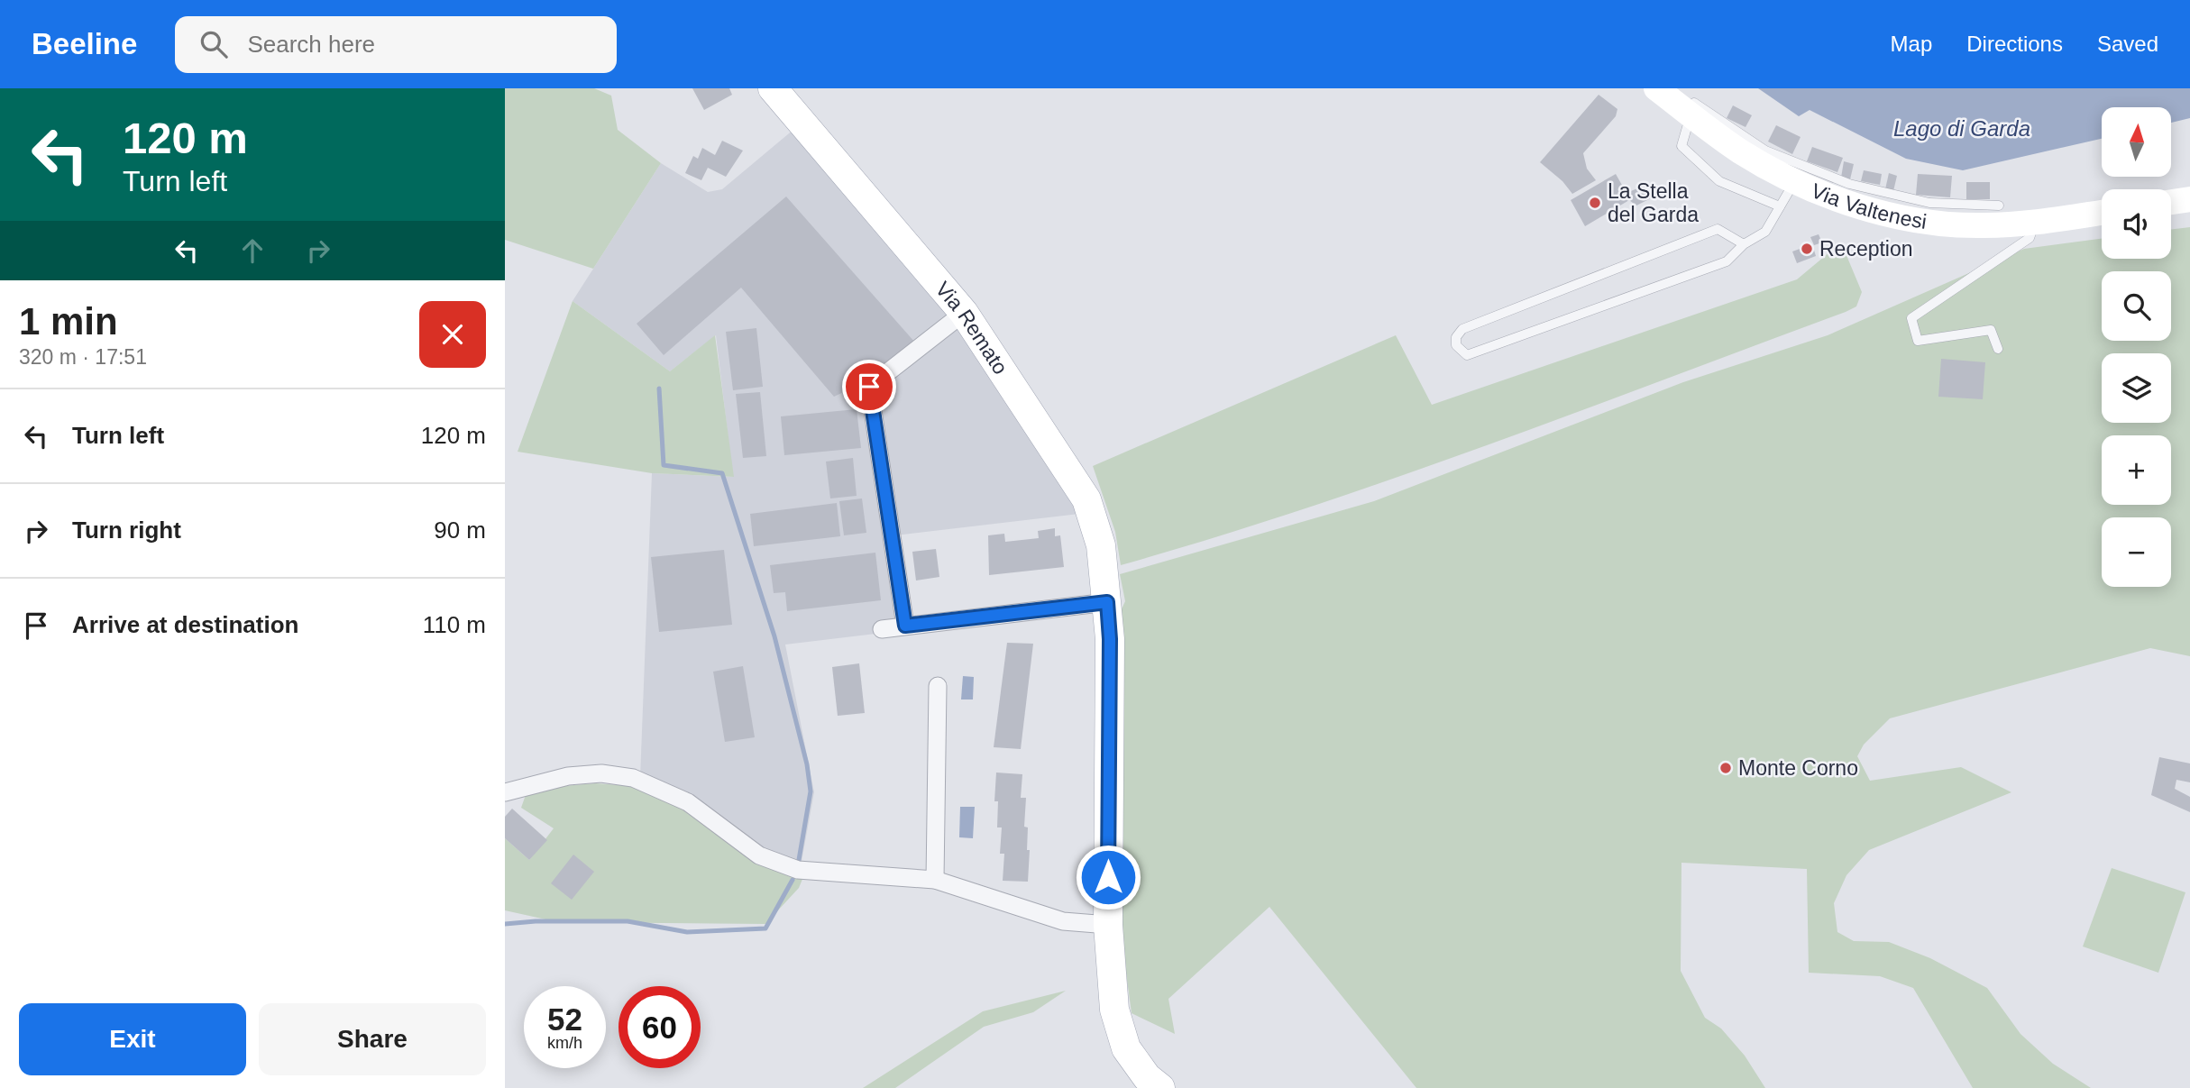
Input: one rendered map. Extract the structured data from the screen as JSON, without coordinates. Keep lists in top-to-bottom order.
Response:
{
  "streets": {
    "main road": ["Via Remato"],
    "street": ["Via Valtenesi"]
  },
  "water": ["Lago di Garda"],
  "places": ["La Stella del Garda", "Reception", "Monte Corno"],
  "north": "top",
  "page": {
    "header": "Beeline",
    "search": "Search here",
    "nav": ["Map", "Directions", "Saved"],
    "turn": ["120 m", "Turn left"],
    "map_buttons": ["+", "−"],
    "heading": ["1 min", "320 m · 17:51"],
    "list": [
      {
        "name": "Turn left",
        "value": "120 m"
      },
      {
        "name": "Turn right",
        "value": "90 m"
      },
      {
        "name": "Arrive at destination",
        "value": "110 m"
      }
    ],
    "speed": "52 km/h",
    "limit": "60",
    "buttons": ["Exit", "Share"]
  }
}
